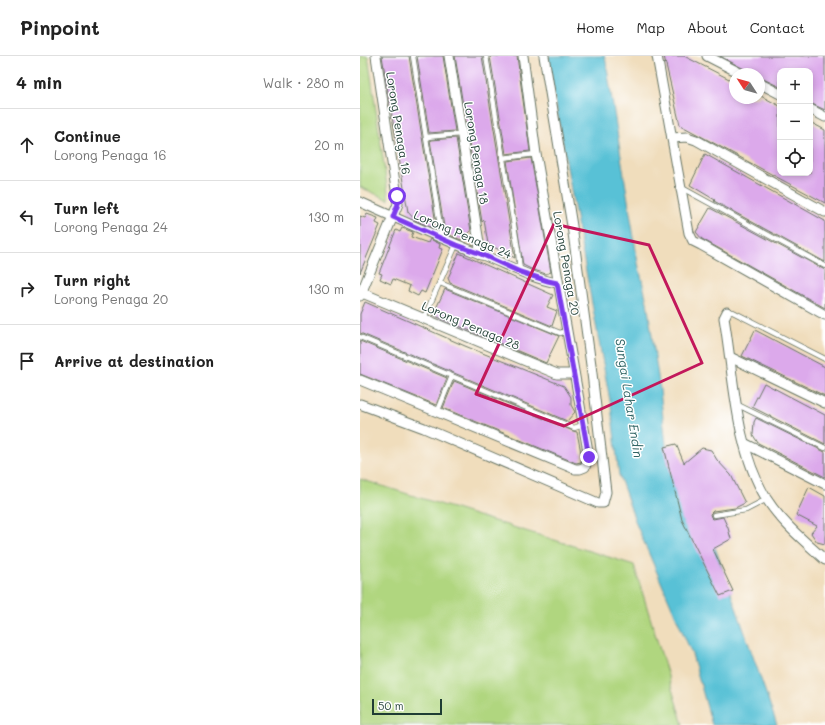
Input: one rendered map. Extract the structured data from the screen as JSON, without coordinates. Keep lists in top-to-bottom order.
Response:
{
  "streets": {
    "street": [
      "Lorong Penaga 16",
      "Lorong Penaga 18",
      "Lorong Penaga 24",
      "Lorong Penaga 20",
      "Lorong Penaga 28"
    ]
  },
  "crossings": [
    ["Lorong Penaga 16", "Lorong Penaga 24"],
    ["Lorong Penaga 16", "Lorong Penaga 28"],
    ["Lorong Penaga 18", "Lorong Penaga 24"],
    ["Lorong Penaga 24", "Lorong Penaga 20"],
    ["Lorong Penaga 20", "Lorong Penaga 28"]
  ],
  "water": ["Sungai Lahar Endin"],
  "scale_bar": "50 m",
  "north": "top left",
  "page": {
    "header": "Pinpoint",
    "nav": [
      "Home",
      "Map",
      "About",
      "Contact"
    ],
    "heading": ["4 min", "Walk · 280 m"],
    "map_buttons": ["+", "−"],
    "list": [
      ["Continue", "Lorong Penaga 16", "20 m"],
      ["Turn left", "Lorong Penaga 24", "130 m"],
      ["Turn right", "Lorong Penaga 20", "130 m"],
      "Arrive at destination"
    ],
    "scale": "50 m"
  }
}
